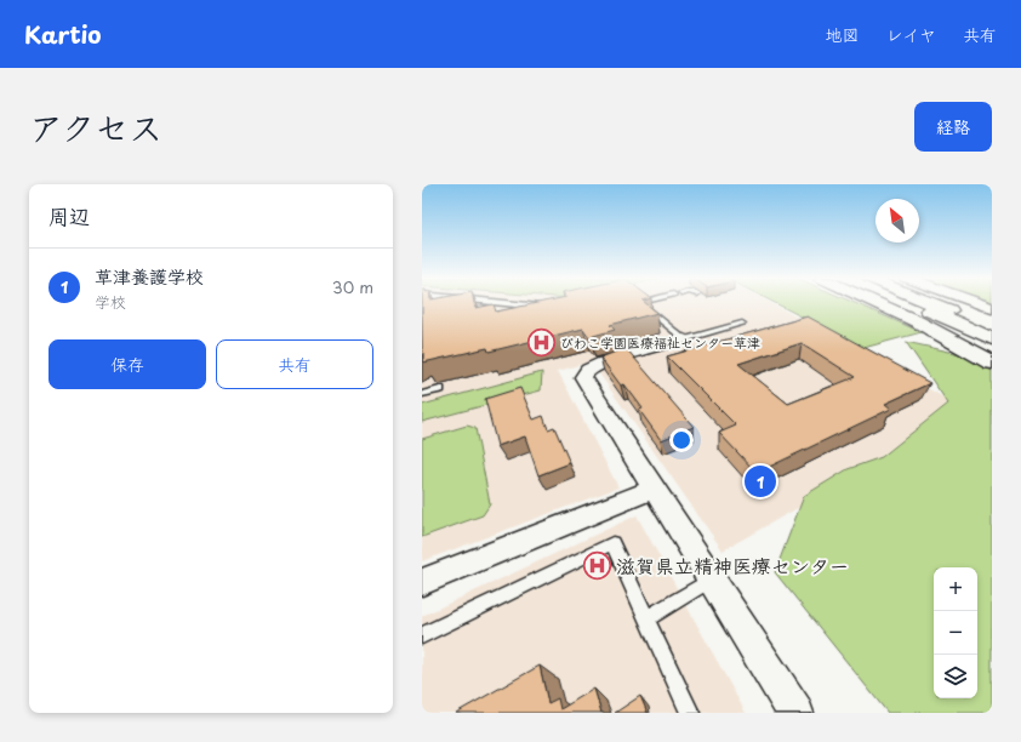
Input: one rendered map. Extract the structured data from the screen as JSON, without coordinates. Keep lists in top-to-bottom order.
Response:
{
  "places": {
    "hospital": ["びわこ学園医療福祉センター草津", "滋賀県立精神医療センター"]
  },
  "north": "top left",
  "page": {
    "header": "Kartio",
    "nav": ["地図", "レイヤ", "共有"],
    "title": "アクセス",
    "buttons": [
      "経路",
      ["保存", "共有"]
    ],
    "heading": "周辺",
    "list": [
      {
        "mark": "1",
        "name": "草津養護学校",
        "note": "学校",
        "value": "30 m"
      }
    ],
    "pins": "1",
    "map_buttons": ["+", "−"]
  }
}
